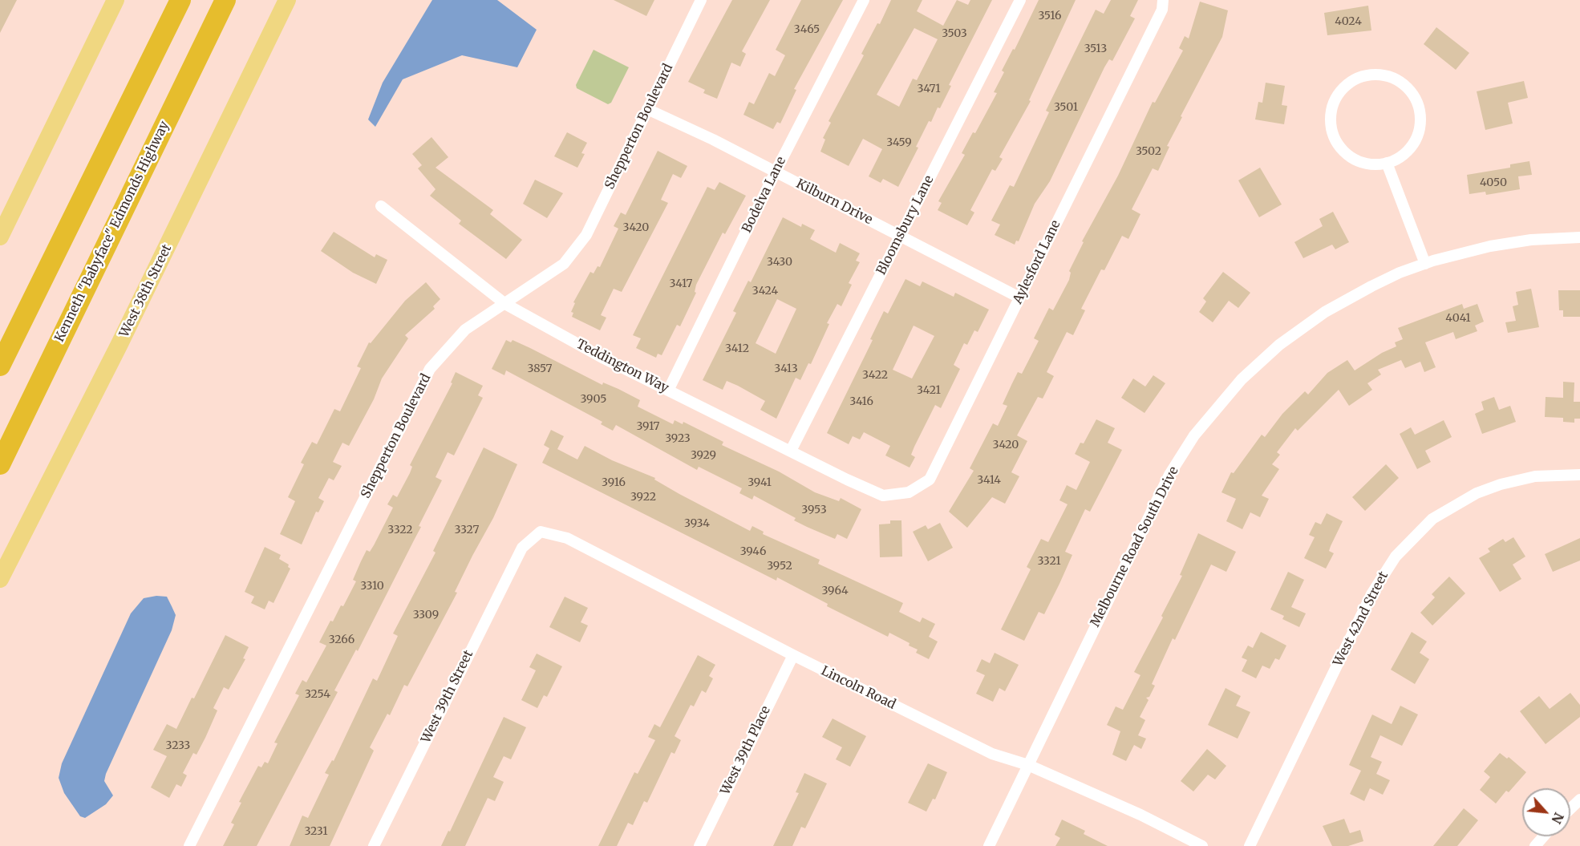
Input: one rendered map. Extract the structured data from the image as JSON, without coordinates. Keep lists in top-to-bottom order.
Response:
{
  "streets": {
    "highway": ["Kenneth \"Babyface\" Edmonds Highway"],
    "main road": ["West 38th Street"],
    "street": [
      "Shepperton Boulevard",
      "Bodelva Lane",
      "Kilburn Drive",
      "Bloomsbury Lane",
      "Aylesford Lane",
      "Teddington Way",
      "Melbourne Road South Drive",
      "West 42nd Street",
      "Lincoln Road",
      "West 39th Street",
      "West 39th Place"
    ]
  },
  "crossings": [
    ["Shepperton Boulevard", "Kilburn Drive"],
    ["Shepperton Boulevard", "Teddington Way"],
    ["Bodelva Lane", "Kilburn Drive"],
    ["Bodelva Lane", "Teddington Way"],
    ["Kilburn Drive", "Bloomsbury Lane"],
    ["Kilburn Drive", "Aylesford Lane"],
    ["Bloomsbury Lane", "Teddington Way"],
    ["Aylesford Lane", "Teddington Way"],
    ["Melbourne Road South Drive", "Lincoln Road"],
    ["Lincoln Road", "West 39th Street"],
    ["Lincoln Road", "West 39th Place"]
  ],
  "house_numbers": [
    "3516",
    "4024",
    "3465",
    "3503",
    "3513",
    "3471",
    "3501",
    "3459",
    "3502",
    "4050",
    "3420",
    "3430",
    "3417",
    "3424",
    "4041",
    "3412",
    "3857",
    "3413",
    "3422",
    "3421",
    "3905",
    "3416",
    "3917",
    "3923",
    "3420",
    "3929",
    "3414",
    "3916",
    "3941",
    "3922",
    "3953",
    "3934",
    "3322",
    "3327",
    "3946",
    "3321",
    "3952",
    "3310",
    "3964",
    "3309",
    "3266",
    "3254",
    "3233",
    "3231"
  ],
  "north": "bottom right"
}
